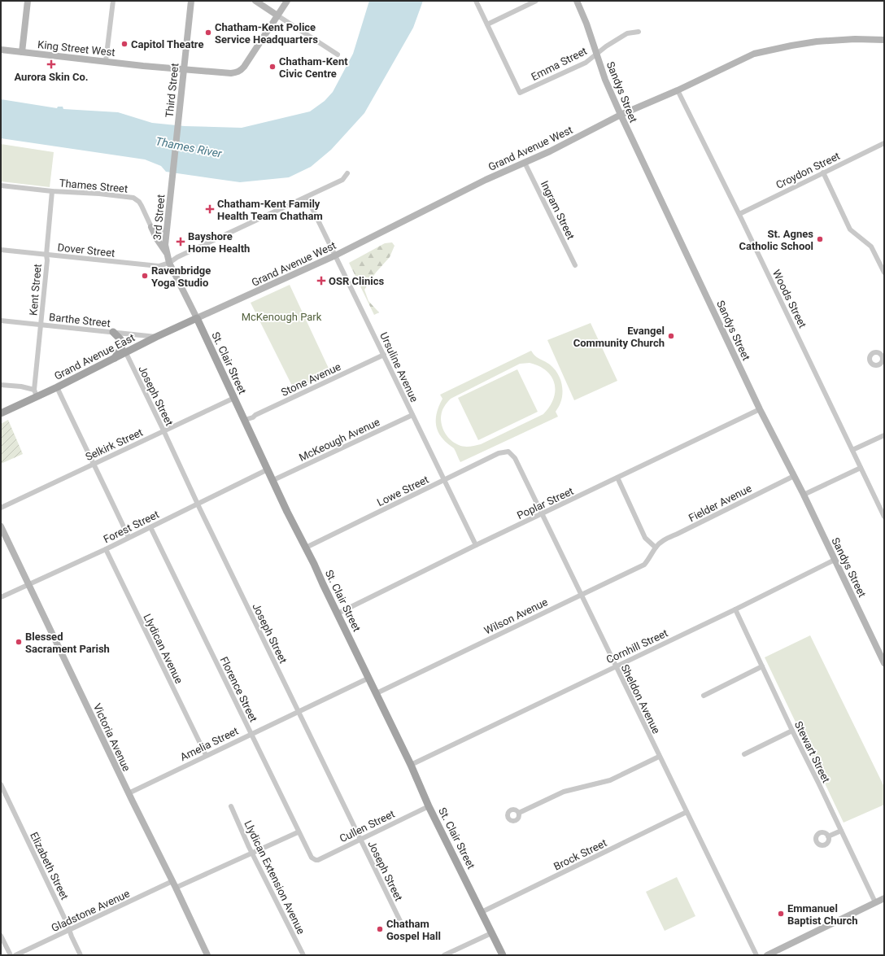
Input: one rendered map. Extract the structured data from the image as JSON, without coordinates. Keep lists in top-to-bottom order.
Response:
{
  "streets": {
    "main road": ["Grand Avenue East", "St. Clair Street"],
    "street": [
      "King Street West",
      "Emma Street",
      "Third Street",
      "Sandys Street",
      "Grand Avenue West",
      "Croydon Street",
      "Thames Street",
      "Ingram Street",
      "3rd Street",
      "Dover Street",
      "Kent Street",
      "Woods Street",
      "Barthe Street",
      "Ursuline Avenue",
      "Stone Avenue",
      "Joseph Street",
      "McKeough Avenue",
      "Selkirk Street",
      "Lowe Street",
      "Poplar Street",
      "Fielder Avenue",
      "Forest Street",
      "Wilson Avenue",
      "Cornhill Street",
      "Llydican Avenue",
      "Florence Street",
      "Sheldon Avenue",
      "Victoria Avenue",
      "Amelia Street",
      "Stewart Street",
      "Cullen Street",
      "Brock Street",
      "Elizabeth Street",
      "Llydican Extension Avenue",
      "Gladstone Avenue"
    ]
  },
  "crossings": [
    ["King Street West", "Third Street"],
    ["Emma Street", "Sandys Street"],
    ["Third Street", "3rd Street"],
    ["Sandys Street", "Grand Avenue West"],
    ["Sandys Street", "Poplar Street"],
    ["Sandys Street", "Fielder Avenue"],
    ["Sandys Street", "Cornhill Street"],
    ["Grand Avenue West", "Ingram Street"],
    ["Grand Avenue West", "Woods Street"],
    ["Grand Avenue West", "Grand Avenue East"],
    ["Grand Avenue West", "St. Clair Street"],
    ["Grand Avenue West", "Ursuline Avenue"],
    ["Croydon Street", "Woods Street"],
    ["Thames Street", "Kent Street"],
    ["3rd Street", "St. Clair Street"],
    ["Dover Street", "Kent Street"],
    ["Dover Street", "St. Clair Street"],
    ["Kent Street", "Barthe Street"],
    ["Kent Street", "Grand Avenue East"],
    ["Barthe Street", "Grand Avenue East"],
    ["Grand Avenue East", "St. Clair Street"],
    ["Grand Avenue East", "Joseph Street"],
    ["St. Clair Street", "Stone Avenue"],
    ["St. Clair Street", "McKeough Avenue"],
    ["St. Clair Street", "Selkirk Street"],
    ["St. Clair Street", "Lowe Street"],
    ["St. Clair Street", "Poplar Street"],
    ["St. Clair Street", "Forest Street"],
    ["St. Clair Street", "Wilson Avenue"],
    ["St. Clair Street", "Cornhill Street"],
    ["St. Clair Street", "Amelia Street"],
    ["St. Clair Street", "Cullen Street"],
    ["St. Clair Street", "Brock Street"],
    ["Ursuline Avenue", "Stone Avenue"],
    ["Ursuline Avenue", "McKeough Avenue"],
    ["Ursuline Avenue", "Lowe Street"],
    ["Ursuline Avenue", "Poplar Street"],
    ["Joseph Street", "Selkirk Street"],
    ["Joseph Street", "Forest Street"],
    ["Joseph Street", "Amelia Street"],
    ["Joseph Street", "Cullen Street"],
    ["Lowe Street", "Sheldon Avenue"],
    ["Poplar Street", "Sheldon Avenue"],
    ["Fielder Avenue", "Wilson Avenue"],
    ["Forest Street", "Llydican Avenue"],
    ["Forest Street", "Florence Street"],
    ["Forest Street", "Victoria Avenue"],
    ["Wilson Avenue", "Sheldon Avenue"],
    ["Cornhill Street", "Sheldon Avenue"],
    ["Cornhill Street", "Stewart Street"],
    ["Llydican Avenue", "Amelia Street"],
    ["Florence Street", "Amelia Street"],
    ["Florence Street", "Cullen Street"],
    ["Sheldon Avenue", "Brock Street"],
    ["Victoria Avenue", "Amelia Street"],
    ["Victoria Avenue", "Gladstone Avenue"],
    ["Elizabeth Street", "Gladstone Avenue"]
  ],
  "water": ["Thames River"],
  "parks": ["McKenough Park"],
  "places": {
    "other": [
      "Chatham-Kent Police Service Headquarters",
      "Capitol Theatre",
      "Chatham-Kent Civic Centre",
      "St. Agnes Catholic School",
      "Ravenbridge Yoga Studio",
      "Evangel Community Church",
      "Blessed Sacrament Parish",
      "Emmanuel Baptist Church",
      "Chatham Gospel Hall"
    ],
    "health": [
      "Aurora Skin Co.",
      "Chatham-Kent Family Health Team Chatham",
      "Bayshore Home Health",
      "OSR Clinics"
    ]
  }
}
